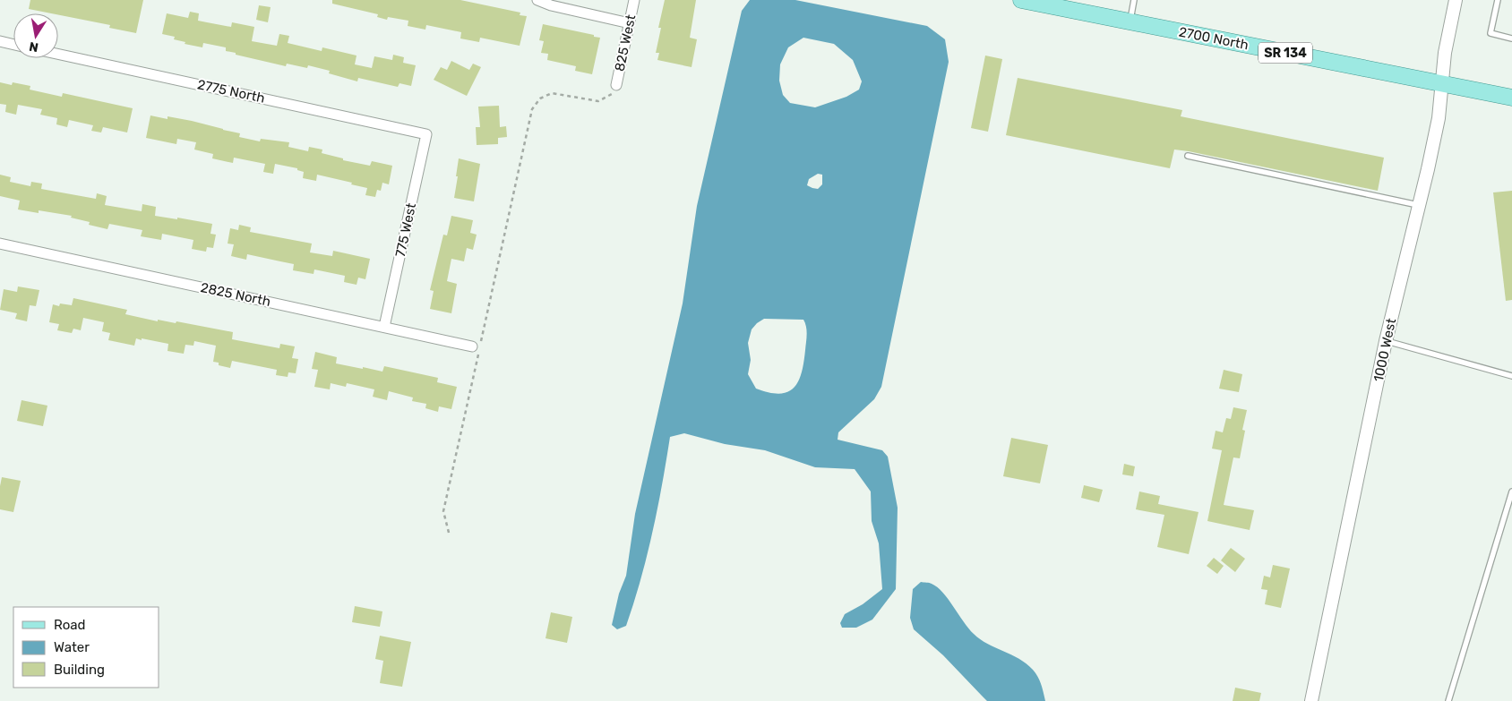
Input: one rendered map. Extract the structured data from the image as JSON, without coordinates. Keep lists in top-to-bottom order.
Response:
{
  "streets": {
    "main road": ["2700 North", "SR 134"],
    "street": [
      "825 West",
      "2775 North",
      "775 West",
      "2825 North",
      "1000 West"
    ]
  },
  "crossings": [
    ["2700 North", "1000 West"],
    ["2775 North", "775 West"],
    ["775 West", "2825 North"]
  ],
  "legend": ["Road", "Water", "Building"],
  "north": "bottom"
}
